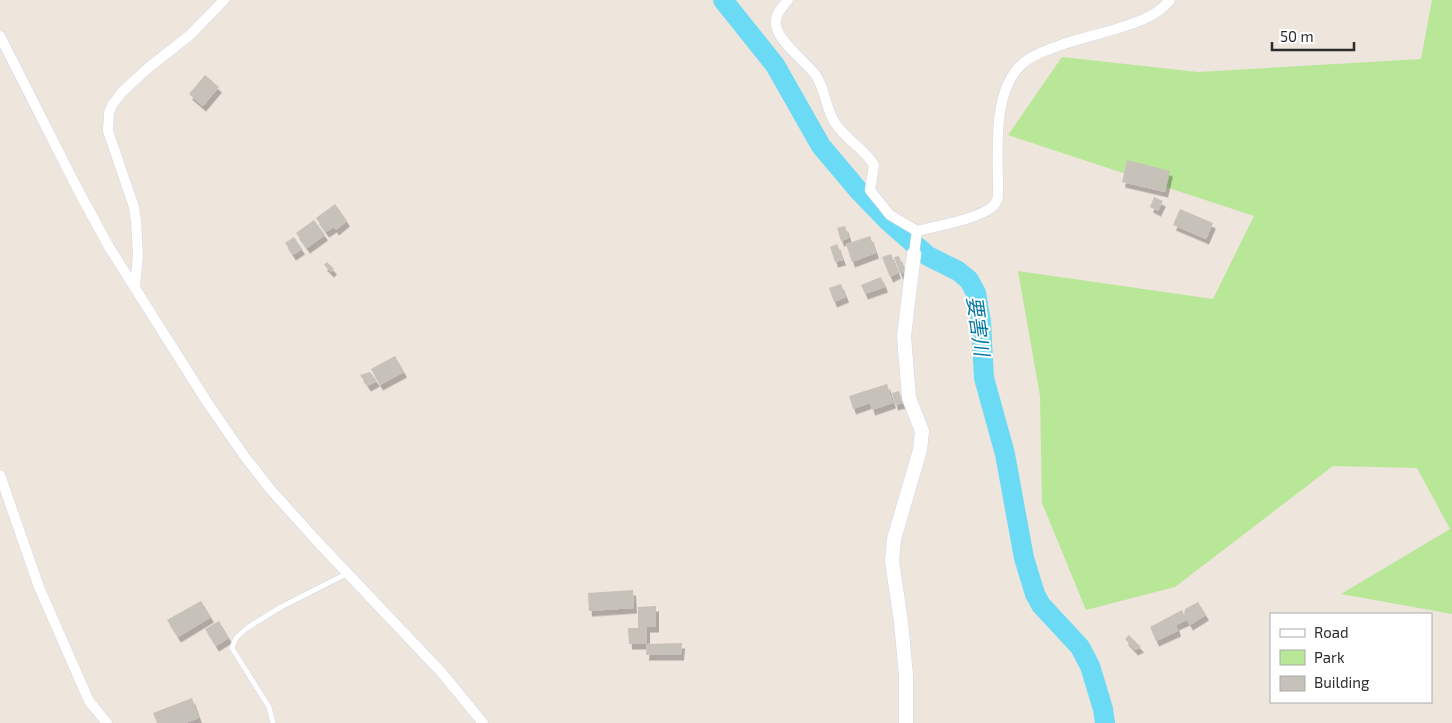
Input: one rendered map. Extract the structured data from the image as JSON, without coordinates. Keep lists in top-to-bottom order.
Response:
{
  "water": ["要害川"],
  "legend": ["Road", "Park", "Building"],
  "scale_bar": "50 m"
}
